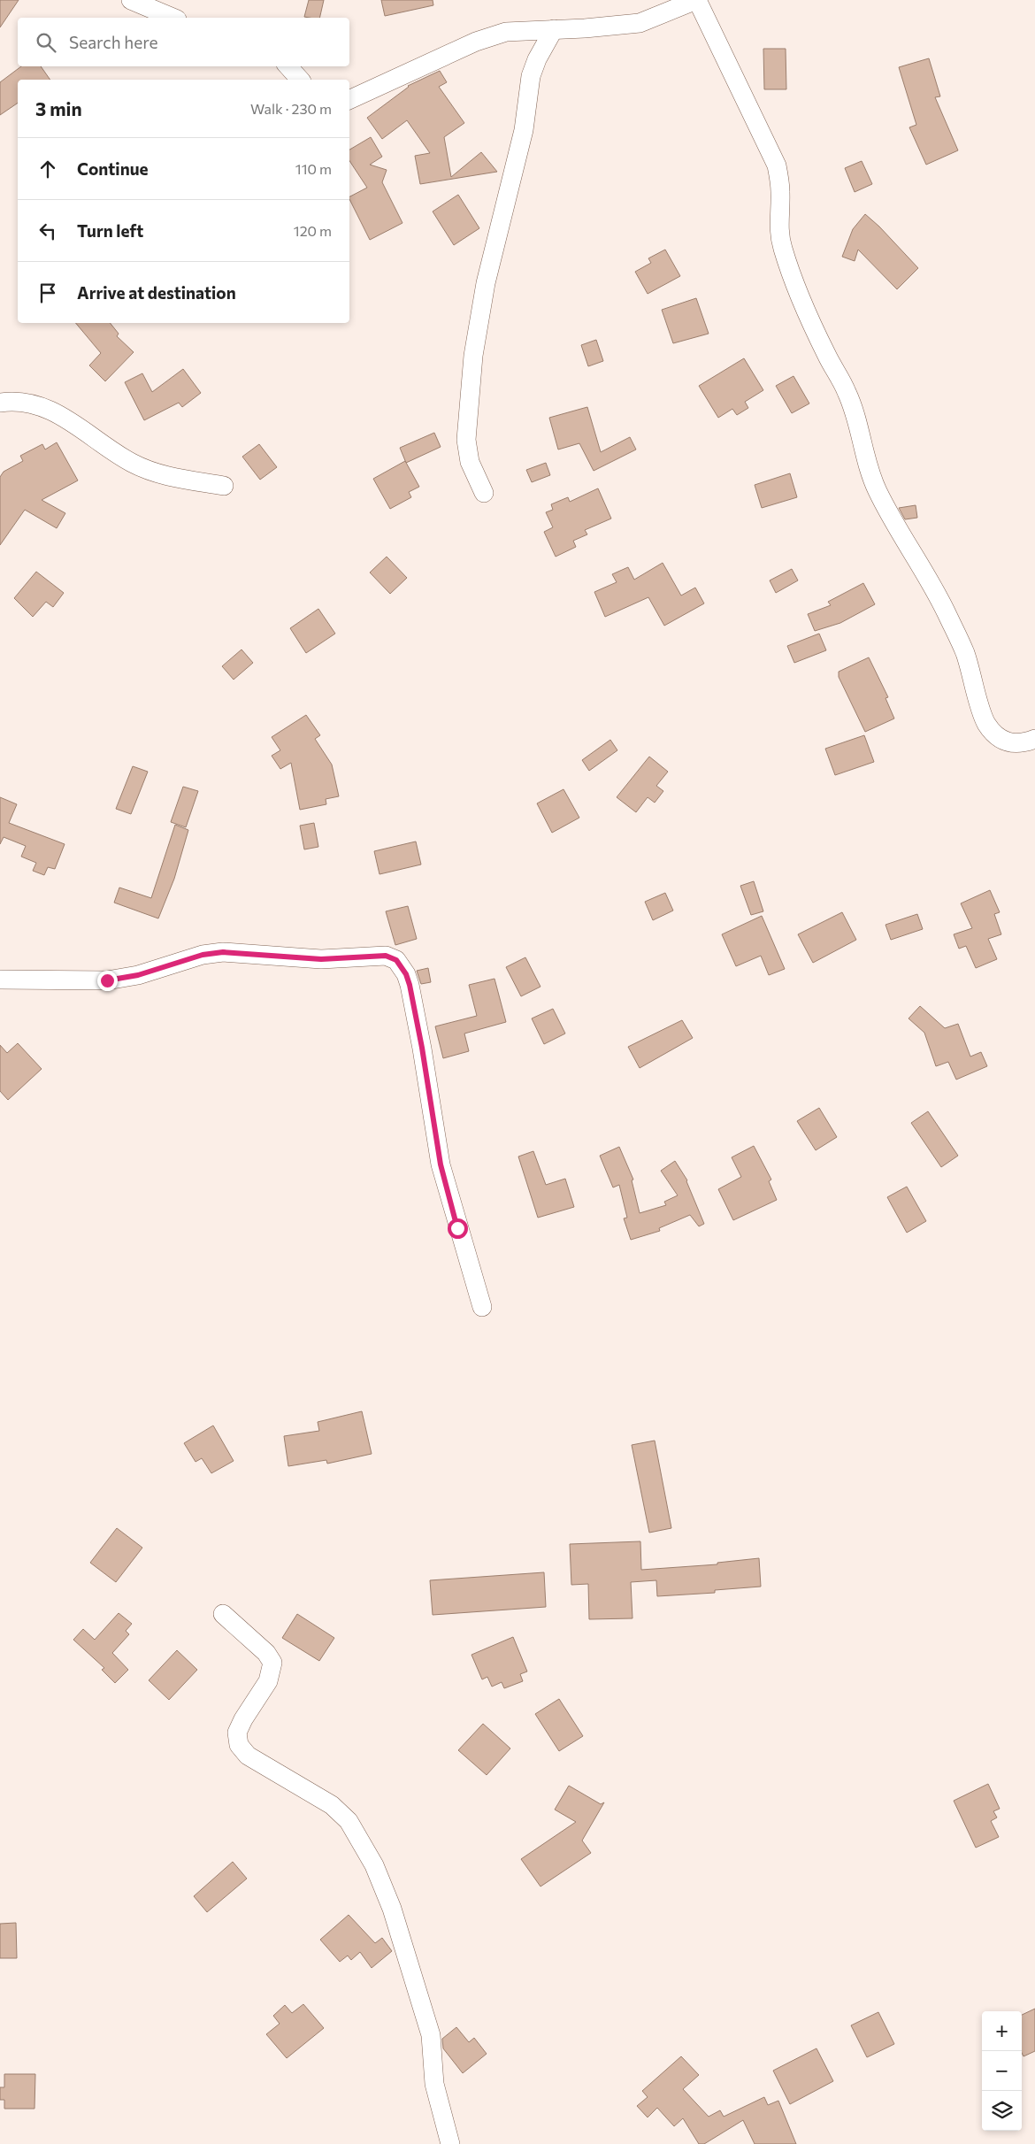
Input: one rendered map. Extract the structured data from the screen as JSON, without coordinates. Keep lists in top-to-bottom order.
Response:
{
  "page": {
    "search": "Search here",
    "heading": ["3 min", "Walk · 230 m"],
    "list": [
      ["Continue", "110 m"],
      ["Turn left", "120 m"],
      "Arrive at destination"
    ],
    "map_buttons": ["+", "−"]
  }
}
